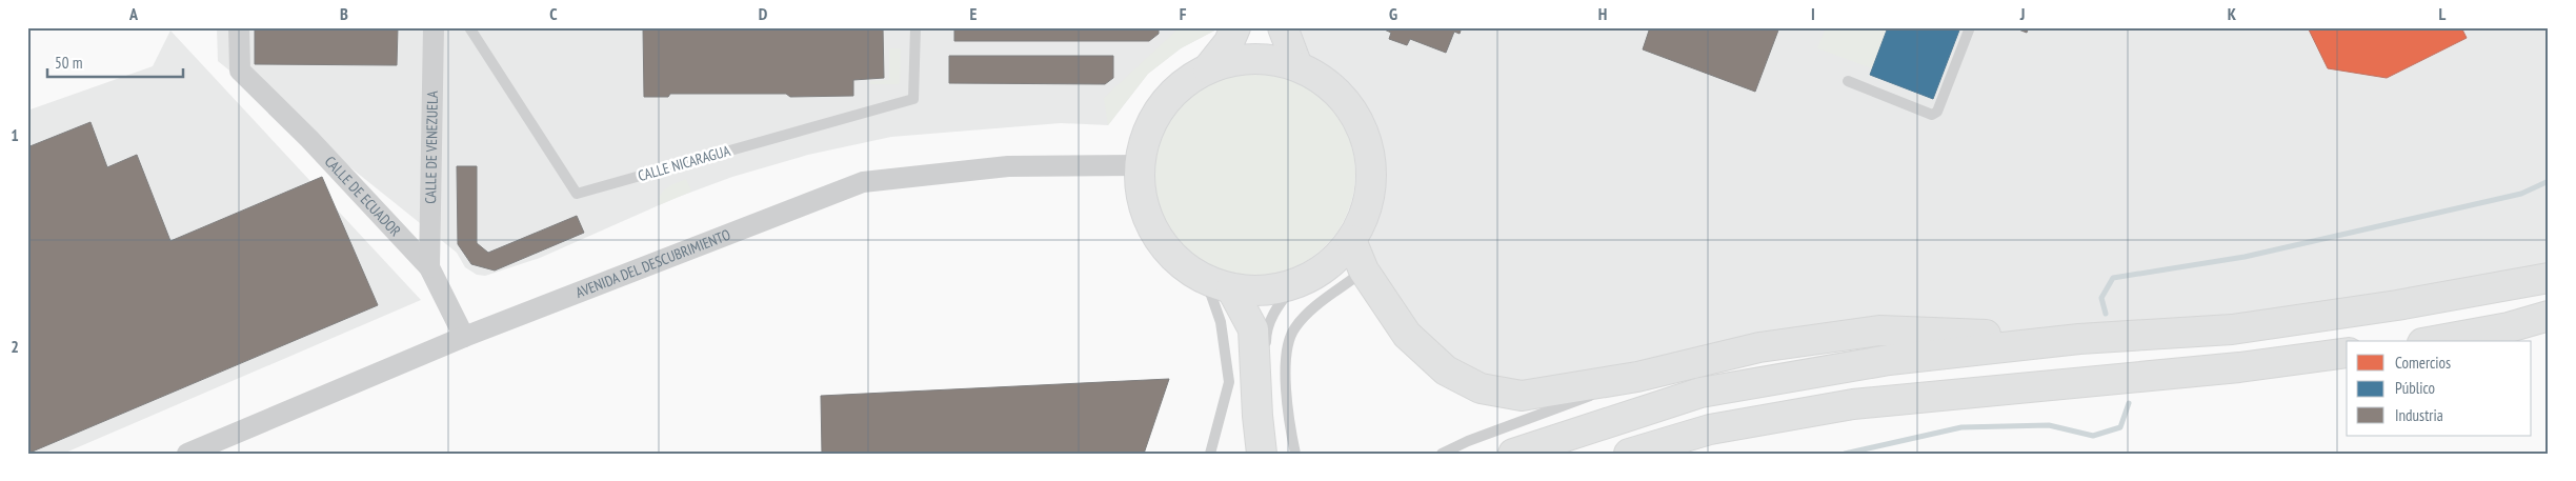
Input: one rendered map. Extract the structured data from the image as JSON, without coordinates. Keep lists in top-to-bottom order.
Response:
{
  "streets": {
    "street": ["CALLE DE VENEZUELA", "CALLE DE ECUADOR", "AVENIDA DEL DESCUBRIMIENTO"],
    "lane": ["CALLE NICARAGUA"]
  },
  "crossings": [
    ["CALLE DE VENEZUELA", "CALLE DE ECUADOR"],
    ["CALLE DE ECUADOR", "AVENIDA DEL DESCUBRIMIENTO"]
  ],
  "legend": ["Comercios", "Público", "Industria"],
  "scale_bar": "50 m",
  "grid": {
    "columns": [
      "A",
      "B",
      "C",
      "D",
      "E",
      "F",
      "G",
      "H",
      "I",
      "J",
      "K",
      "L"
    ],
    "rows": ["1", "2"]
  }
}
